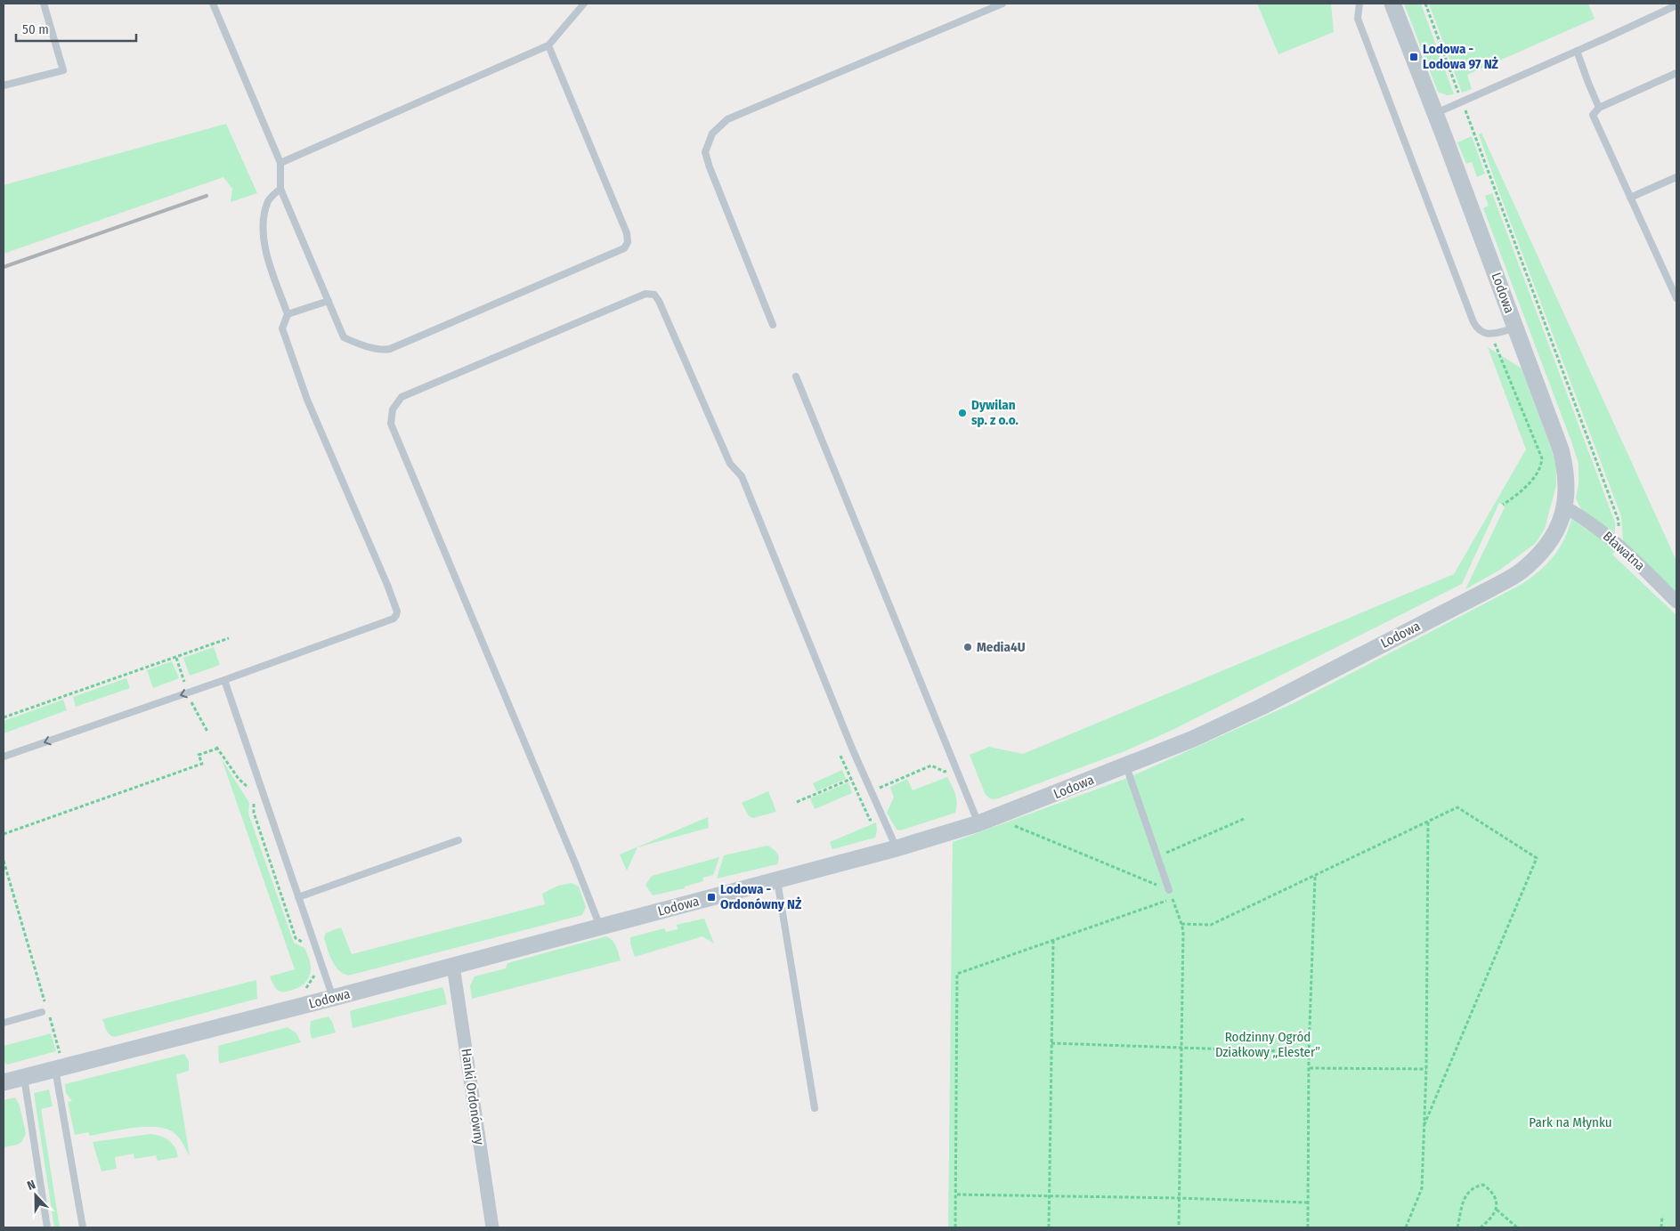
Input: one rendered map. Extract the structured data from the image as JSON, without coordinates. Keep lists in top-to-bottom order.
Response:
{
  "streets": {
    "street": ["Lodowa", "Bławatna", "Hanki Ordonówny"]
  },
  "crossings": [
    ["Lodowa", "Bławatna"],
    ["Lodowa", "Hanki Ordonówny"]
  ],
  "parks": ["Rodzinny Ogród Działkowy „Elester”", "Park na Młynku"],
  "places": {
    "transit": ["Lodowa - Lodowa 97 NŻ", "Lodowa - Ordonówny NŻ"],
    "other": ["Dywilan sp. z o.o.", "Media4U"]
  },
  "scale_bar": "50 m",
  "north": "top"
}
